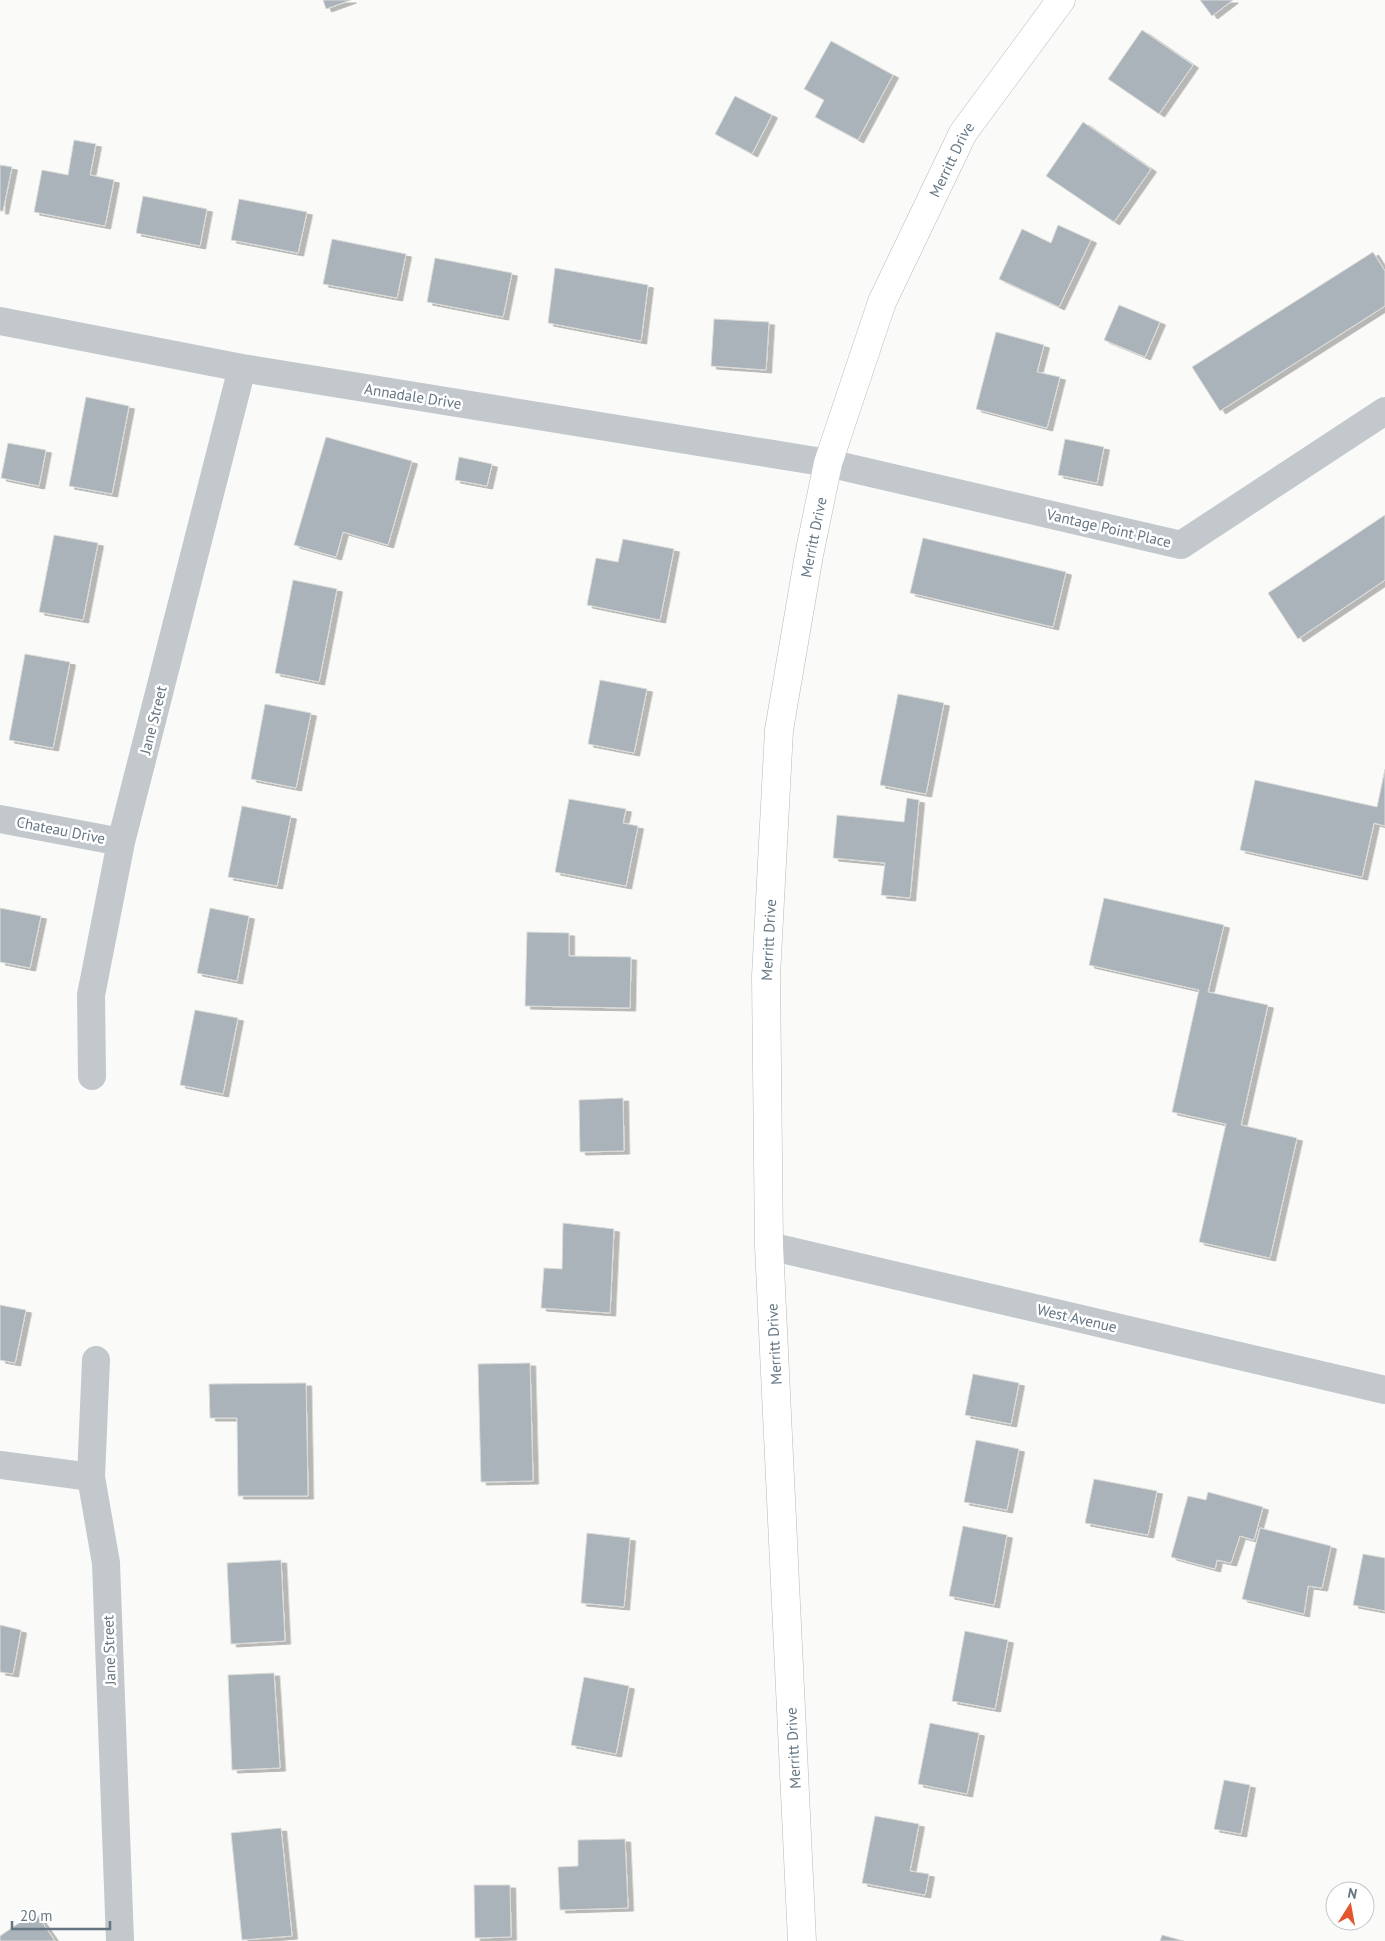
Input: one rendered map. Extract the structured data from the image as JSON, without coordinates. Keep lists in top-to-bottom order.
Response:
{
  "streets": {
    "main road": ["Merritt Drive"],
    "street": [
      "Annadale Drive",
      "Vantage Point Place",
      "Jane Street",
      "Chateau Drive",
      "West Avenue"
    ]
  },
  "crossings": [
    ["Merritt Drive", "Annadale Drive"],
    ["Merritt Drive", "Vantage Point Place"],
    ["Merritt Drive", "West Avenue"],
    ["Annadale Drive", "Vantage Point Place"],
    ["Annadale Drive", "Jane Street"],
    ["Jane Street", "Chateau Drive"]
  ],
  "scale_bar": "20 m",
  "north": "top"
}
